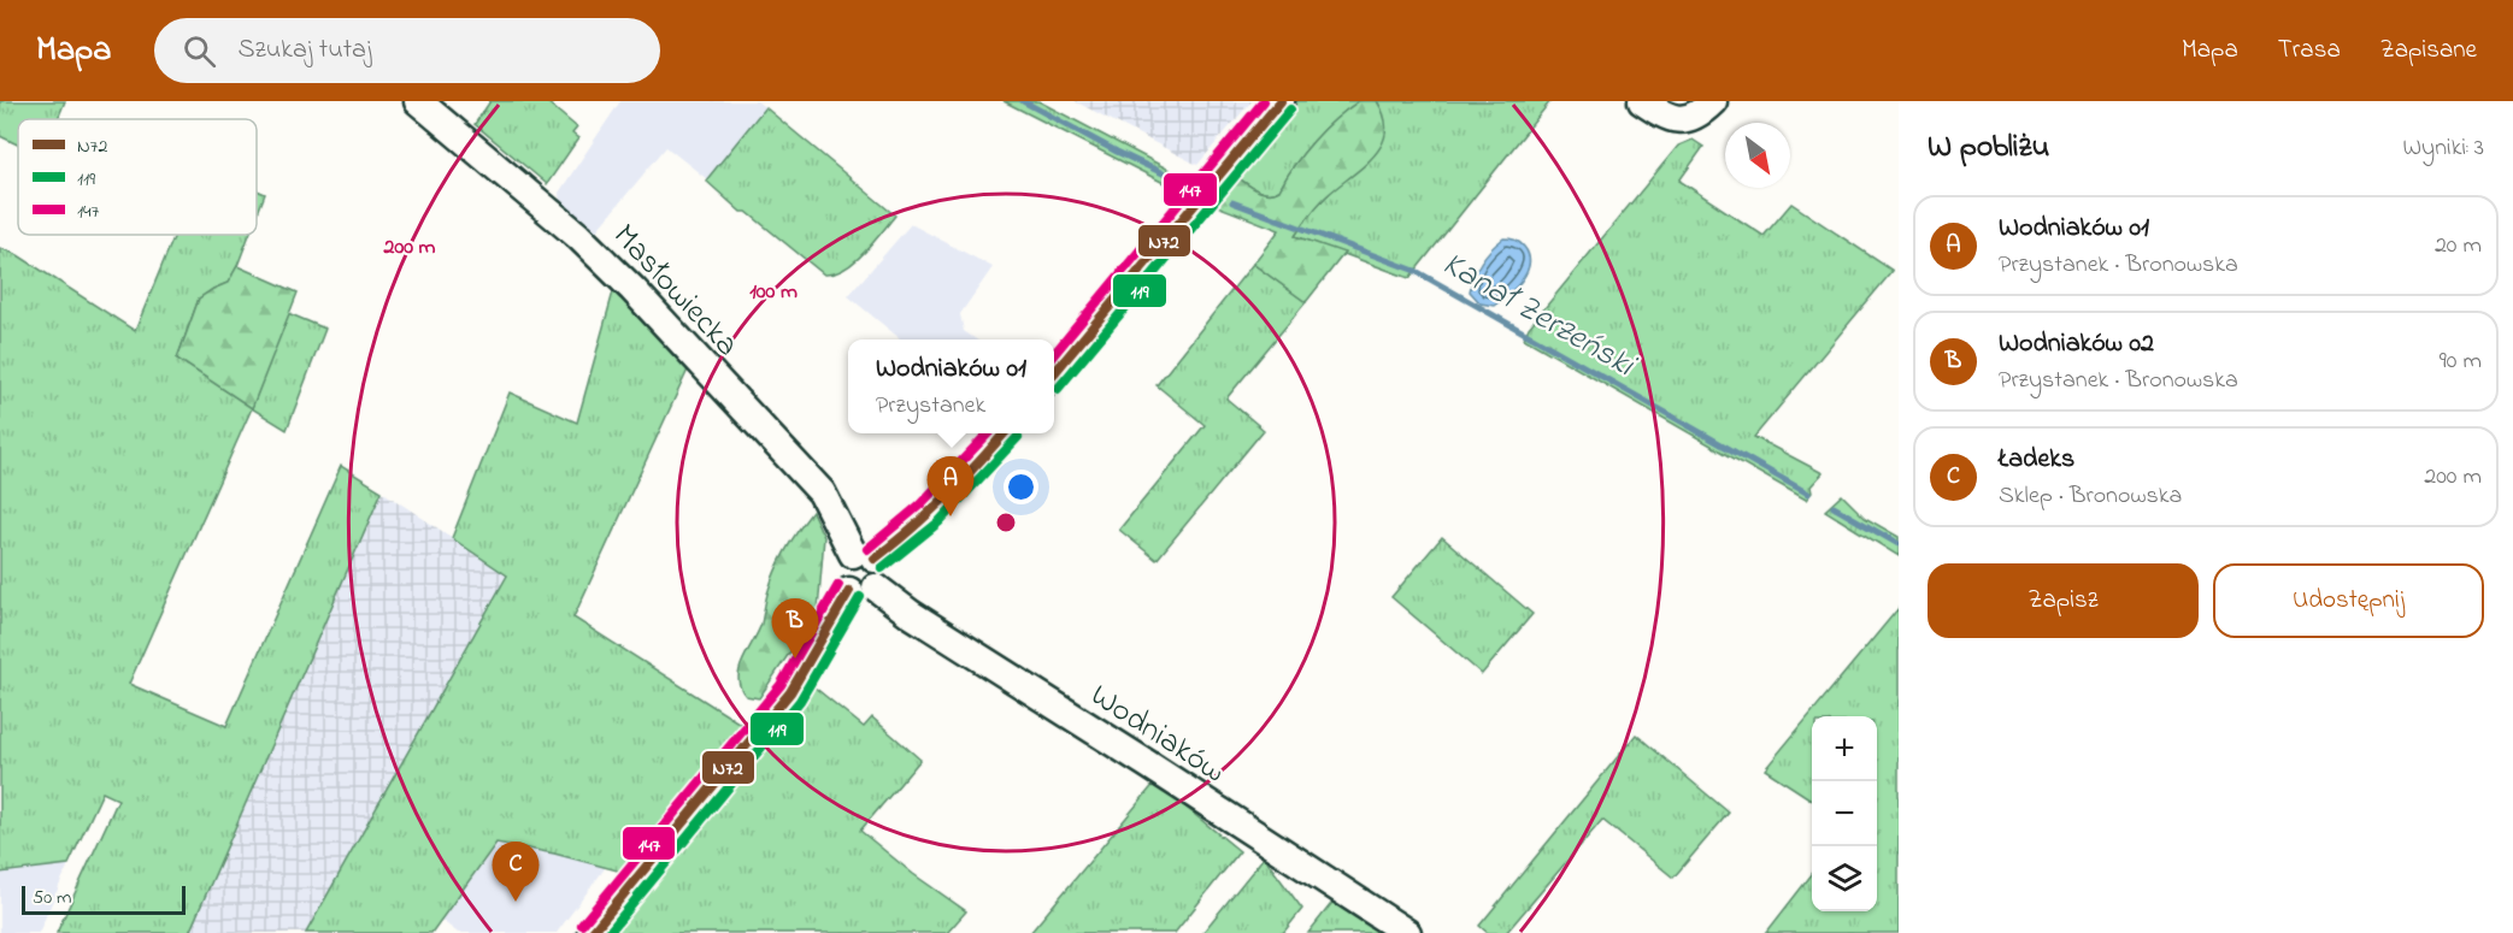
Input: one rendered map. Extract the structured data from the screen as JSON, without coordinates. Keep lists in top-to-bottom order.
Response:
{
  "streets": {
    "street": ["Masłowiecka", "Wodniaków"]
  },
  "water": ["Kanał Zerzeński"],
  "lines": ["transit line N72", "transit line 147", "transit line 119"],
  "legend": ["N72", "119", "147"],
  "scale_bar": "50 m",
  "north": "bottom right",
  "page": {
    "header": "Mapa",
    "search": "Szukaj tutaj",
    "nav": ["Mapa", "Trasa", "Zapisane"],
    "heading": ["W pobliżu", "Wyniki: 3"],
    "list": [
      {
        "mark": "A",
        "name": "Wodniaków 01",
        "note": "Przystanek · Bronowska",
        "value": "20 m"
      },
      {
        "mark": "B",
        "name": "Wodniaków 02",
        "note": "Przystanek · Bronowska",
        "value": "90 m"
      },
      {
        "mark": "C",
        "name": "Ładeks",
        "note": "Sklep · Bronowska",
        "value": "200 m"
      }
    ],
    "popup": ["Wodniaków 01", "Przystanek"],
    "pins": ["A", "B", "C"],
    "buttons": ["Zapisz", "Udostępnij"],
    "map_buttons": ["+", "−"],
    "scale": "50 m"
  },
  "rings": ["200 m", "100 m"]
}
